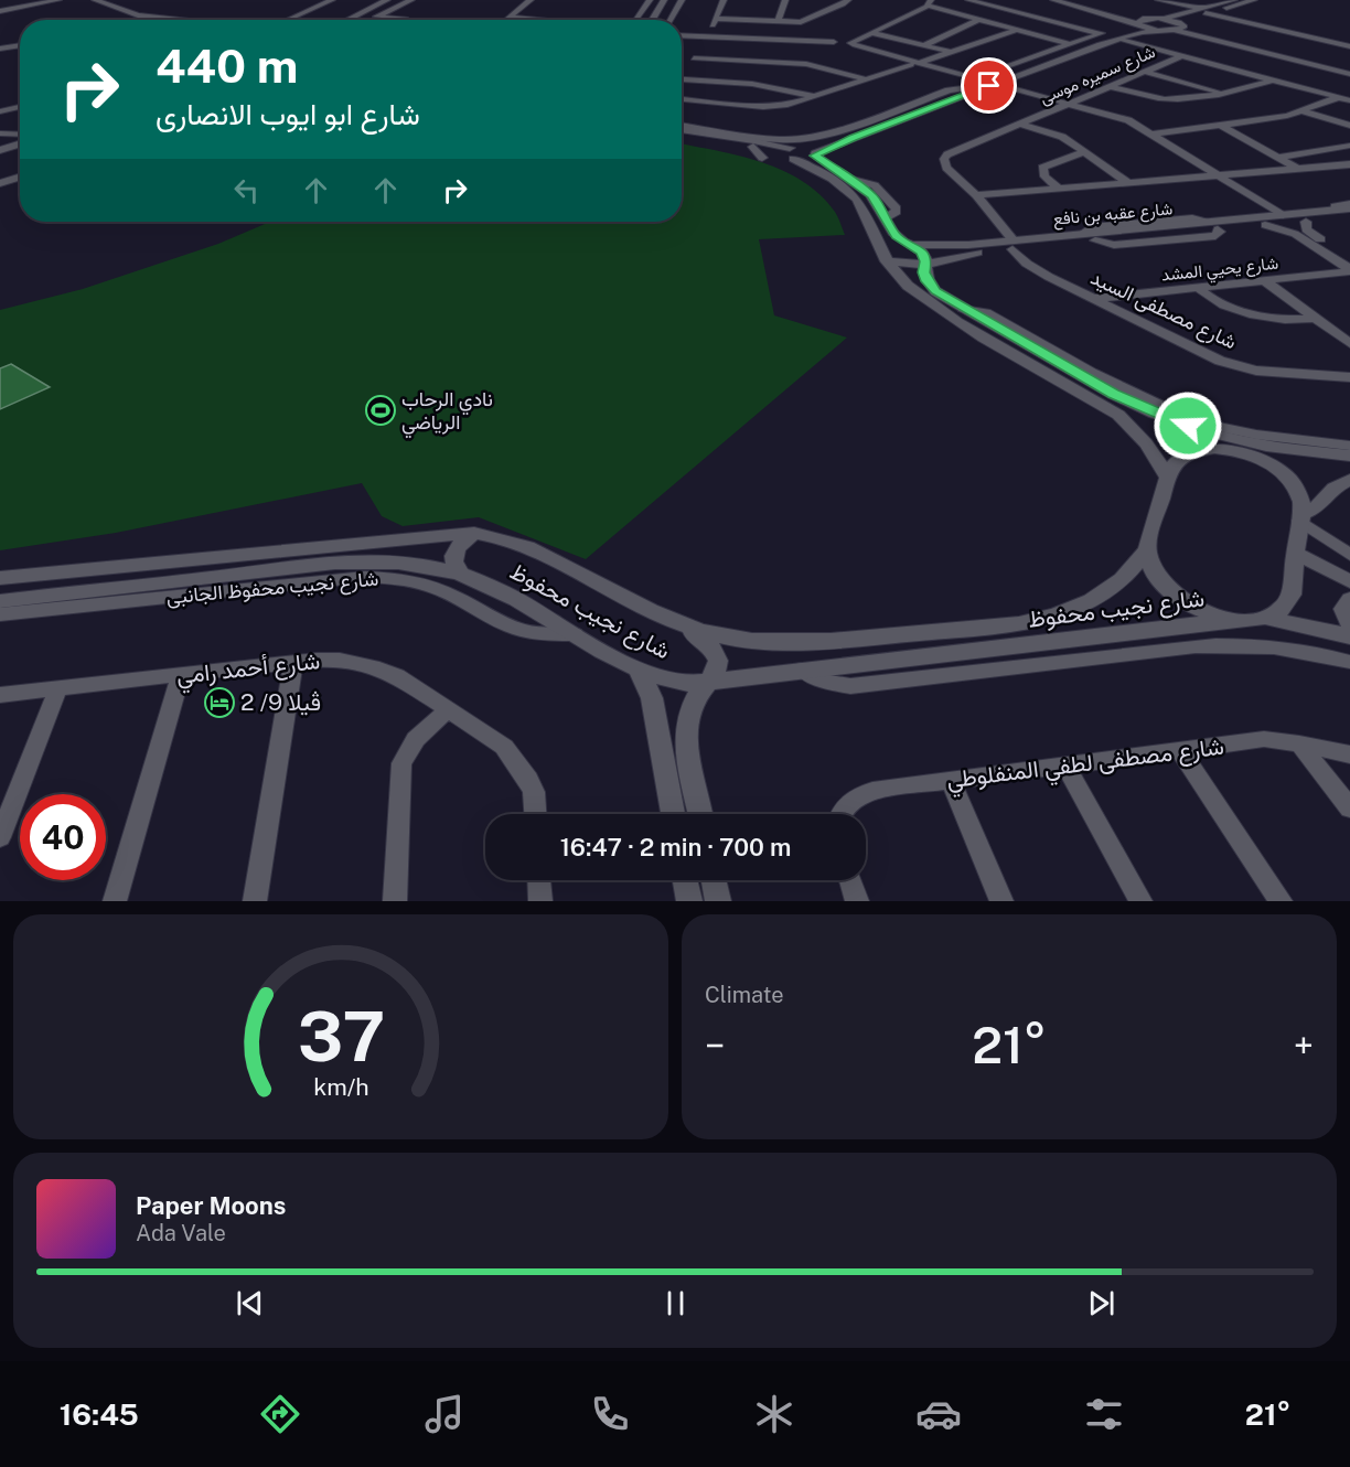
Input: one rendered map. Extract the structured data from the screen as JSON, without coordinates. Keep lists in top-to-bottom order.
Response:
{
  "streets": {
    "street": [
      "شارع سميره موسى",
      "شارع عقبه بن نافع",
      "شارع يحيي المشد",
      "شارع مصطفى السيد",
      "شارع نجيب محفوظ الجانبى",
      "شارع نجيب محفوظ",
      "شارع أحمد رامي",
      "شارع مصطفى لطفي المنفلوطي"
    ]
  },
  "crossings": [
    ["شارع سميره موسى", "شارع عقبه بن نافع"],
    ["شارع سميره موسى", "شارع مصطفى السيد"],
    ["شارع عقبه بن نافع", "شارع مصطفى السيد"],
    ["شارع يحيي المشد", "شارع مصطفى السيد"],
    ["شارع نجيب محفوظ الجانبى", "شارع نجيب محفوظ"]
  ],
  "places": {
    "sports": ["نادي الرحاب الرياضي"],
    "hotel": ["ڤيلا 9/ 2"]
  },
  "page": {
    "turn": ["440 m", "شارع ابو ايوب الانصارى"],
    "limit": "40",
    "trip": "16:47 · 2 min · 700 m",
    "tile": "Climate",
    "heat": ["−", "21°", "+"],
    "song": ["Paper Moons", "Ada Vale"],
    "tabs": ["16:45", "21°"],
    "gauge": ["37", "km/h"]
  }
}
